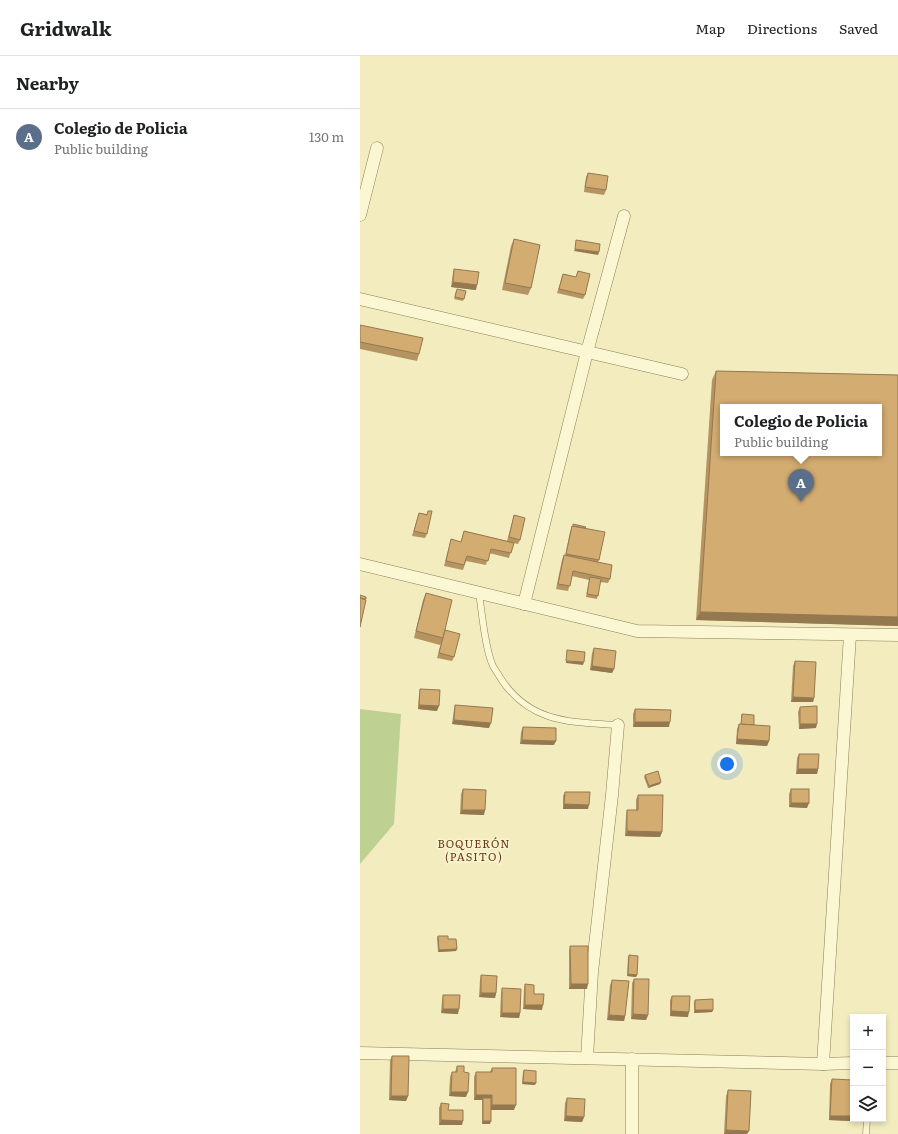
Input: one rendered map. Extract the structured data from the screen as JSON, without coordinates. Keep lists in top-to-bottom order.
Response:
{
  "districts": ["BOQUERÓN (PASITO)"],
  "page": {
    "header": "Gridwalk",
    "nav": ["Map", "Directions", "Saved"],
    "heading": "Nearby",
    "list": [
      {
        "mark": "A",
        "name": "Colegio de Policia",
        "note": "Public building",
        "value": "130 m"
      }
    ],
    "popup": ["Colegio de Policia", "Public building"],
    "pins": "A",
    "map_buttons": ["+", "−"]
  }
}
